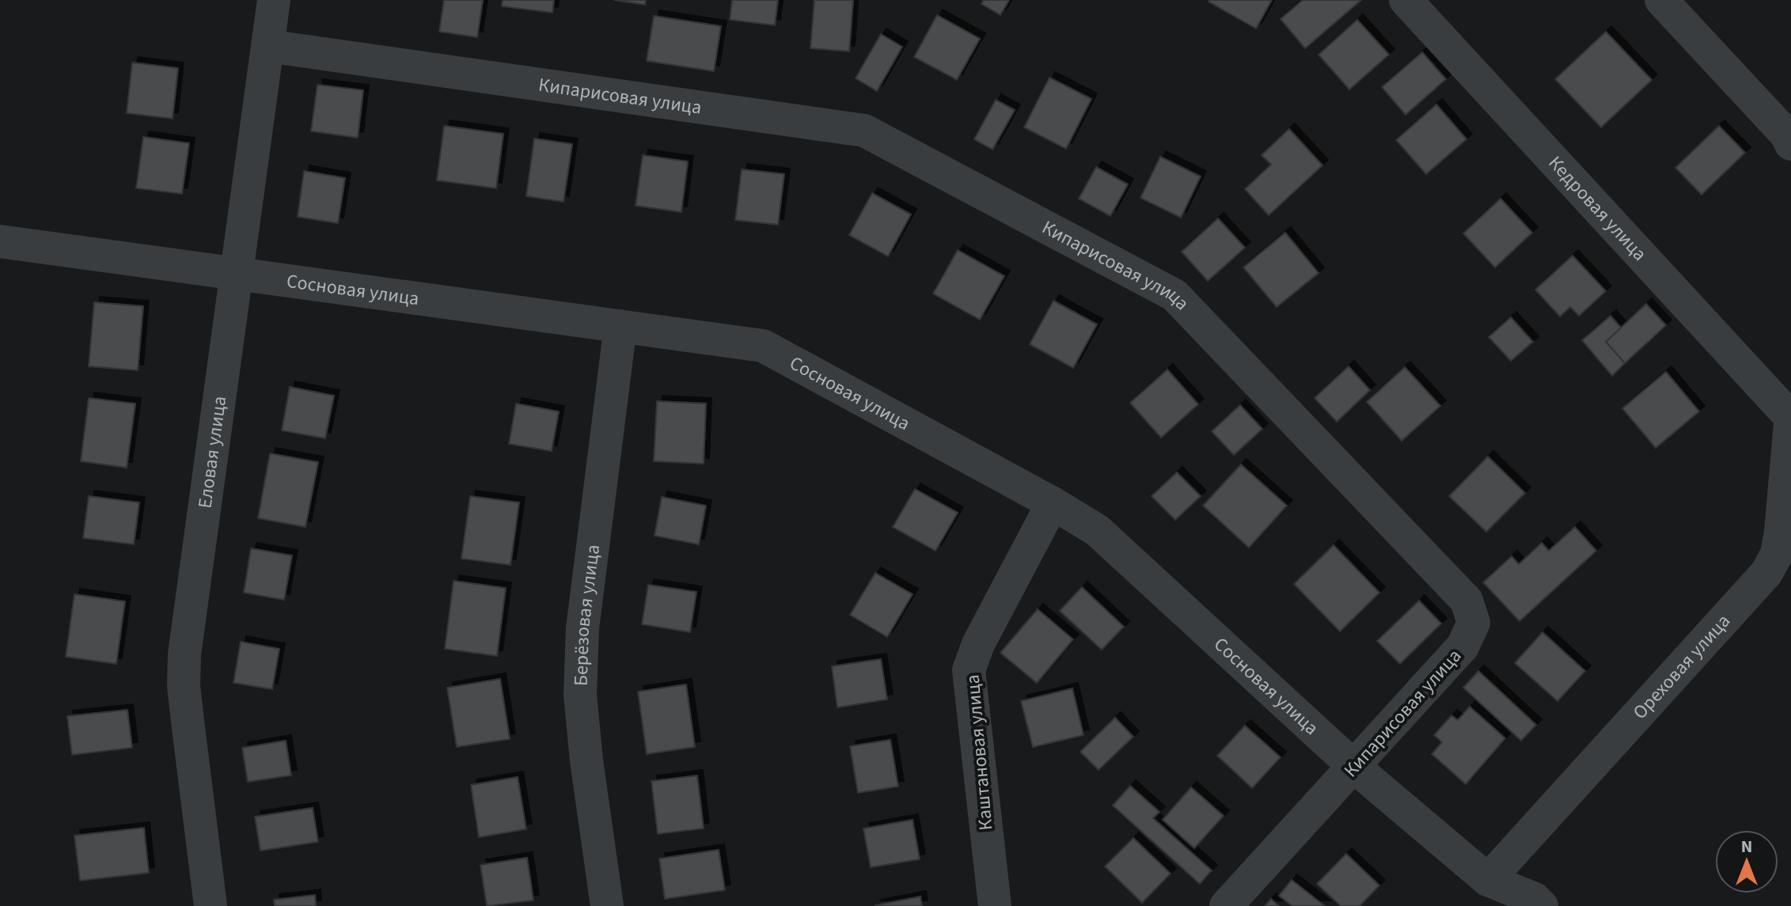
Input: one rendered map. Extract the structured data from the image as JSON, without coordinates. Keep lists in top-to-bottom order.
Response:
{
  "streets": {
    "street": [
      "Кипарисовая улица",
      "Кедровая улица",
      "Сосновая улица",
      "Еловая улица",
      "Берёзовая улица",
      "Ореховая улица",
      "Каштановая улица"
    ]
  },
  "crossings": [
    ["Кипарисовая улица", "Сосновая улица"],
    ["Кипарисовая улица", "Еловая улица"],
    ["Кедровая улица", "Ореховая улица"],
    ["Сосновая улица", "Еловая улица"],
    ["Сосновая улица", "Берёзовая улица"],
    ["Сосновая улица", "Ореховая улица"],
    ["Сосновая улица", "Каштановая улица"]
  ],
  "north": "top"
}
